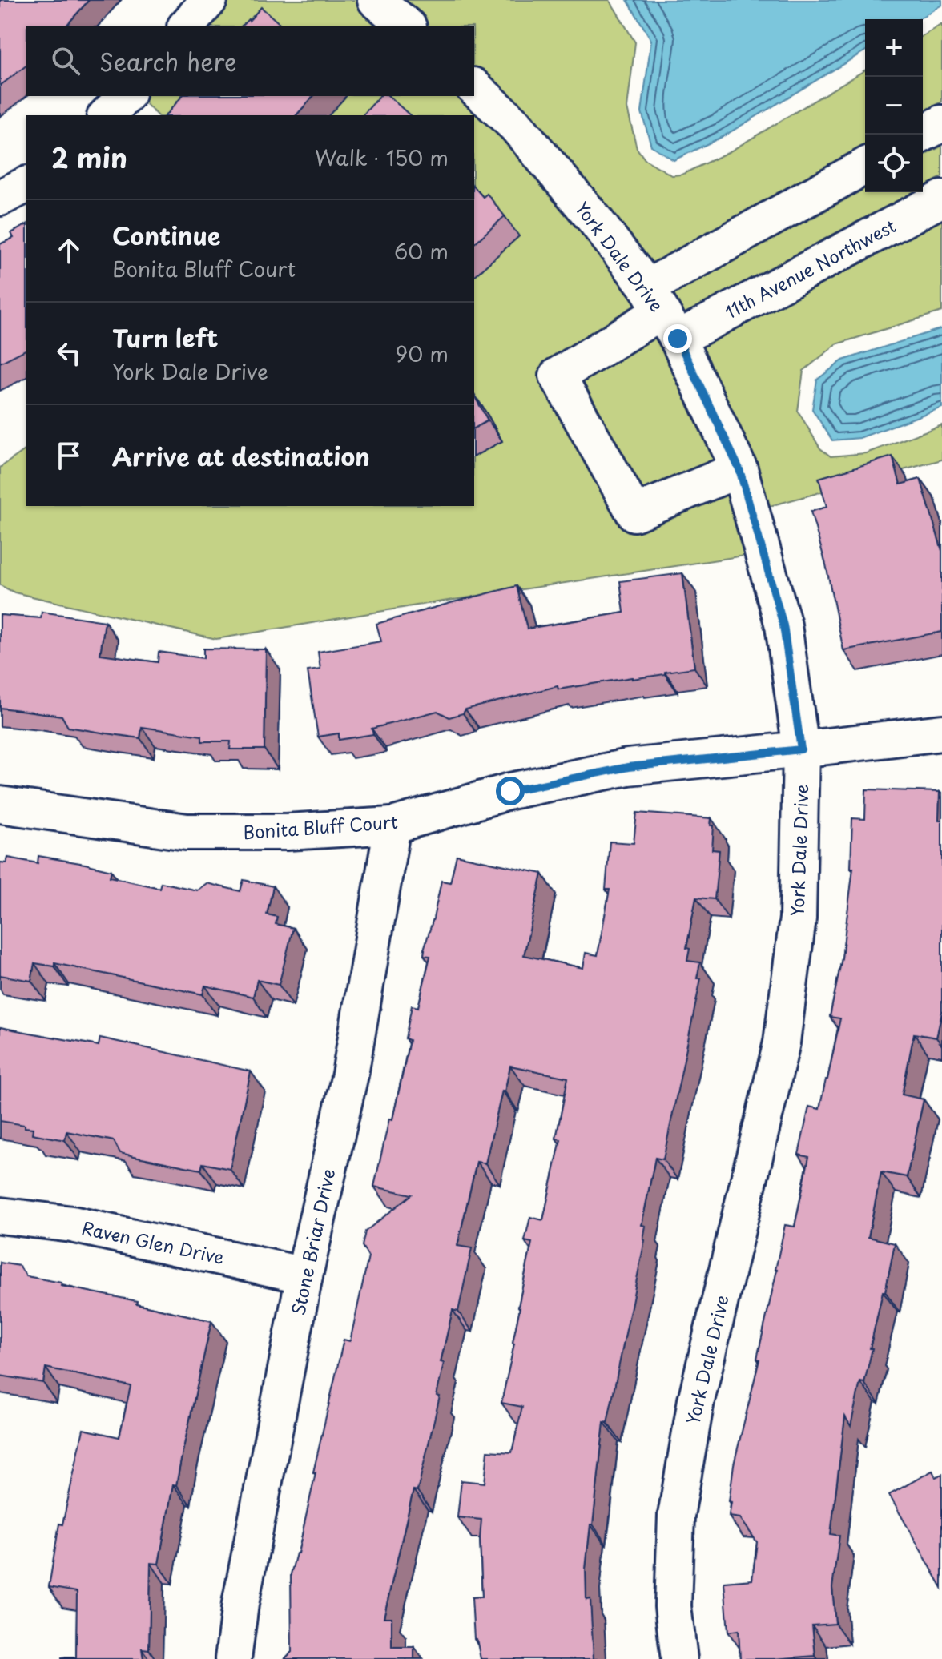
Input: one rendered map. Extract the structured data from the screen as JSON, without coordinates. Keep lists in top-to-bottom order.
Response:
{
  "streets": {
    "street": [
      "York Dale Drive",
      "11th Avenue Northwest",
      "Bonita Bluff Court",
      "Raven Glen Drive",
      "Stone Briar Drive"
    ]
  },
  "crossings": [
    ["York Dale Drive", "11th Avenue Northwest"],
    ["York Dale Drive", "Bonita Bluff Court"],
    ["Bonita Bluff Court", "Stone Briar Drive"],
    ["Raven Glen Drive", "Stone Briar Drive"]
  ],
  "page": {
    "map_buttons": ["+", "−"],
    "search": "Search here",
    "heading": ["2 min", "Walk · 150 m"],
    "list": [
      ["Continue", "Bonita Bluff Court", "60 m"],
      ["Turn left", "York Dale Drive", "90 m"],
      "Arrive at destination"
    ]
  }
}
